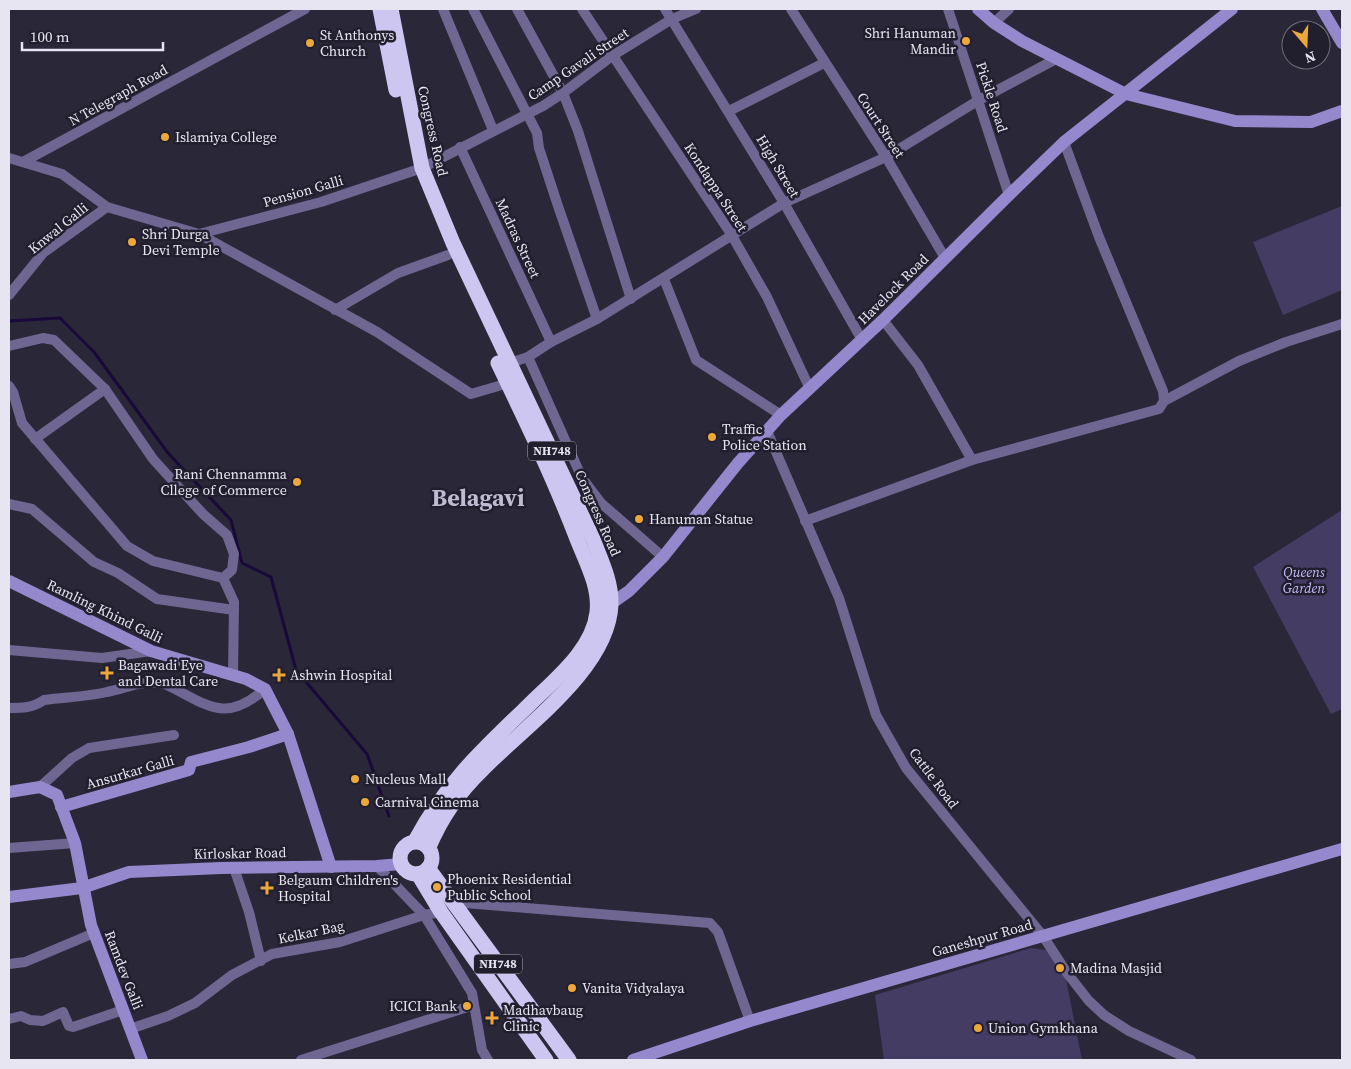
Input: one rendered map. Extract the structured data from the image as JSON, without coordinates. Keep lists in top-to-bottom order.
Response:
{
  "streets": {
    "highway": ["Congress Road", "NH748"],
    "street": [
      "Camp Gavali Street",
      "N Telegraph Road",
      "Pickle Road",
      "Court Street",
      "High Street",
      "Kondappa Street",
      "Pension Galli",
      "Knwal Galli",
      "Madras Street",
      "Havelock Road",
      "Ramling Khind Galli",
      "Ansurkar Galli",
      "Cattle Road",
      "Kirloskar Road",
      "Kelkar Bag",
      "Ganeshpur Road",
      "Ramdev Galli"
    ]
  },
  "crossings": [
    ["Camp Gavali Street", "High Street"],
    ["Camp Gavali Street", "Kondappa Street"],
    ["Camp Gavali Street", "Pension Galli"],
    ["Camp Gavali Street", "Madras Street"],
    ["Pickle Road", "Havelock Road"],
    ["Court Street", "Havelock Road"],
    ["Congress Road", "Pension Galli"],
    ["Congress Road", "Havelock Road"],
    ["Congress Road", "NH748"],
    ["Congress Road", "Kirloskar Road"],
    ["High Street", "Havelock Road"],
    ["Kondappa Street", "Havelock Road"],
    ["Pension Galli", "Madras Street"],
    ["Havelock Road", "Cattle Road"],
    ["NH748", "Kirloskar Road"],
    ["NH748", "Kelkar Bag"],
    ["Ansurkar Galli", "Ramdev Galli"],
    ["Cattle Road", "Ganeshpur Road"],
    ["Kirloskar Road", "Ramdev Galli"],
    ["Kelkar Bag", "Ramdev Galli"]
  ],
  "districts": ["Belagavi"],
  "parks": ["Queens Garden"],
  "places": {
    "other": [
      "Shri Hanuman Mandir",
      "St Anthonys Church",
      "Islamiya College",
      "Shri Durga Devi Temple",
      "Traffic Police Station",
      "Rani Chennamma Cllege of Commerce",
      "Hanuman Statue",
      "Nucleus Mall",
      "Carnival Cinema",
      "Phoenix Residential Public School",
      "Madina Masjid",
      "Vanita Vidyalaya",
      "ICICI Bank",
      "Union Gymkhana"
    ],
    "health": [
      "Bagawadi Eye and Dental Care",
      "Ashwin Hospital",
      "Belgaum Children's Hospital",
      "Madhavbaug Clinic"
    ]
  },
  "scale_bar": "100 m",
  "north": "bottom"
}
